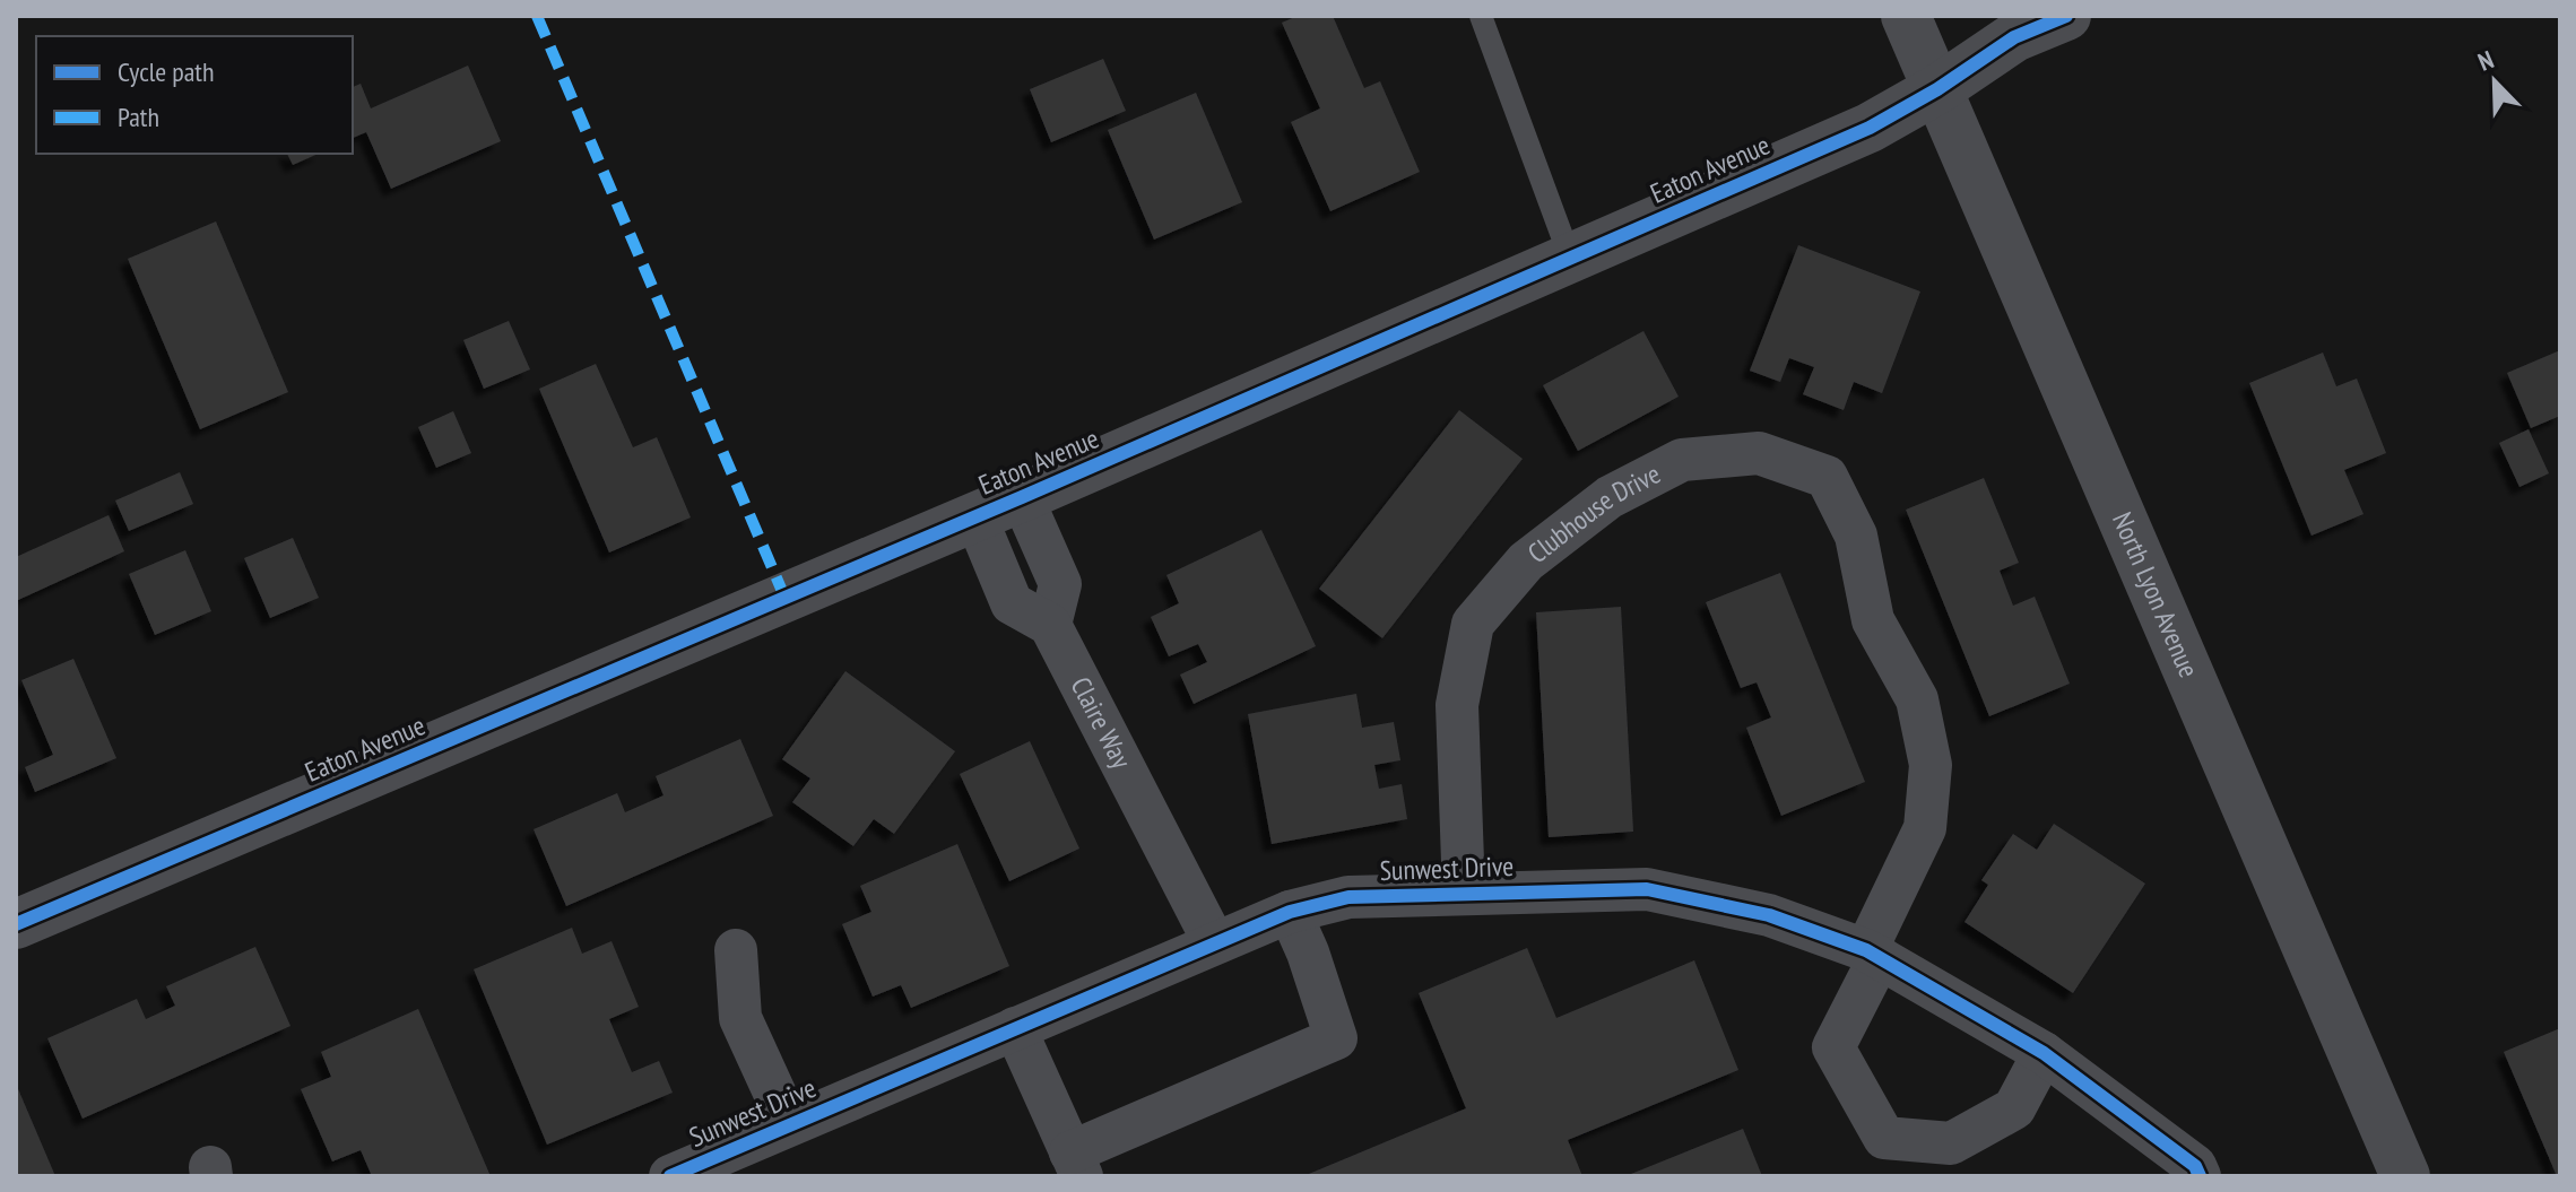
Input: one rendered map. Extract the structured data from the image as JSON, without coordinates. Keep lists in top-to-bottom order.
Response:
{
  "streets": {
    "street": [
      "Eaton Avenue",
      "Clubhouse Drive",
      "North Lyon Avenue",
      "Claire Way",
      "Sunwest Drive"
    ]
  },
  "crossings": [
    ["Eaton Avenue", "North Lyon Avenue"],
    ["Clubhouse Drive", "Sunwest Drive"],
    ["Claire Way", "Sunwest Drive"]
  ],
  "legend": ["Cycle path", "Path"],
  "north": "top left"
}
